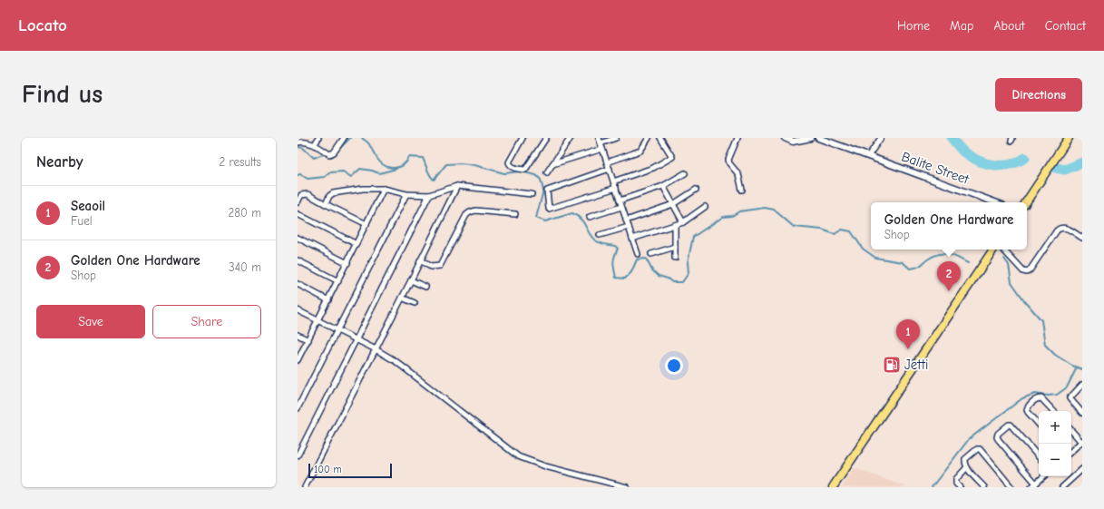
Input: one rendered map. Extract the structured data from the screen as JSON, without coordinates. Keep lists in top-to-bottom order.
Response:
{
  "streets": {
    "street": ["Balite Street"]
  },
  "places": {
    "fuel station": ["Jetti"]
  },
  "scale_bar": "100 m",
  "page": {
    "header": "Locato",
    "nav": [
      "Home",
      "Map",
      "About",
      "Contact"
    ],
    "buttons": [
      "Directions",
      ["Save", "Share"]
    ],
    "title": "Find us",
    "heading": ["Nearby", "2 results"],
    "list": [
      {
        "mark": "1",
        "name": "Seaoil",
        "note": "Fuel",
        "value": "280 m"
      },
      {
        "mark": "2",
        "name": "Golden One Hardware",
        "note": "Shop",
        "value": "340 m"
      }
    ],
    "popup": ["Golden One Hardware", "Shop"],
    "pins": ["2", "1"],
    "map_buttons": ["+", "−"],
    "scale": "100 m"
  }
}
